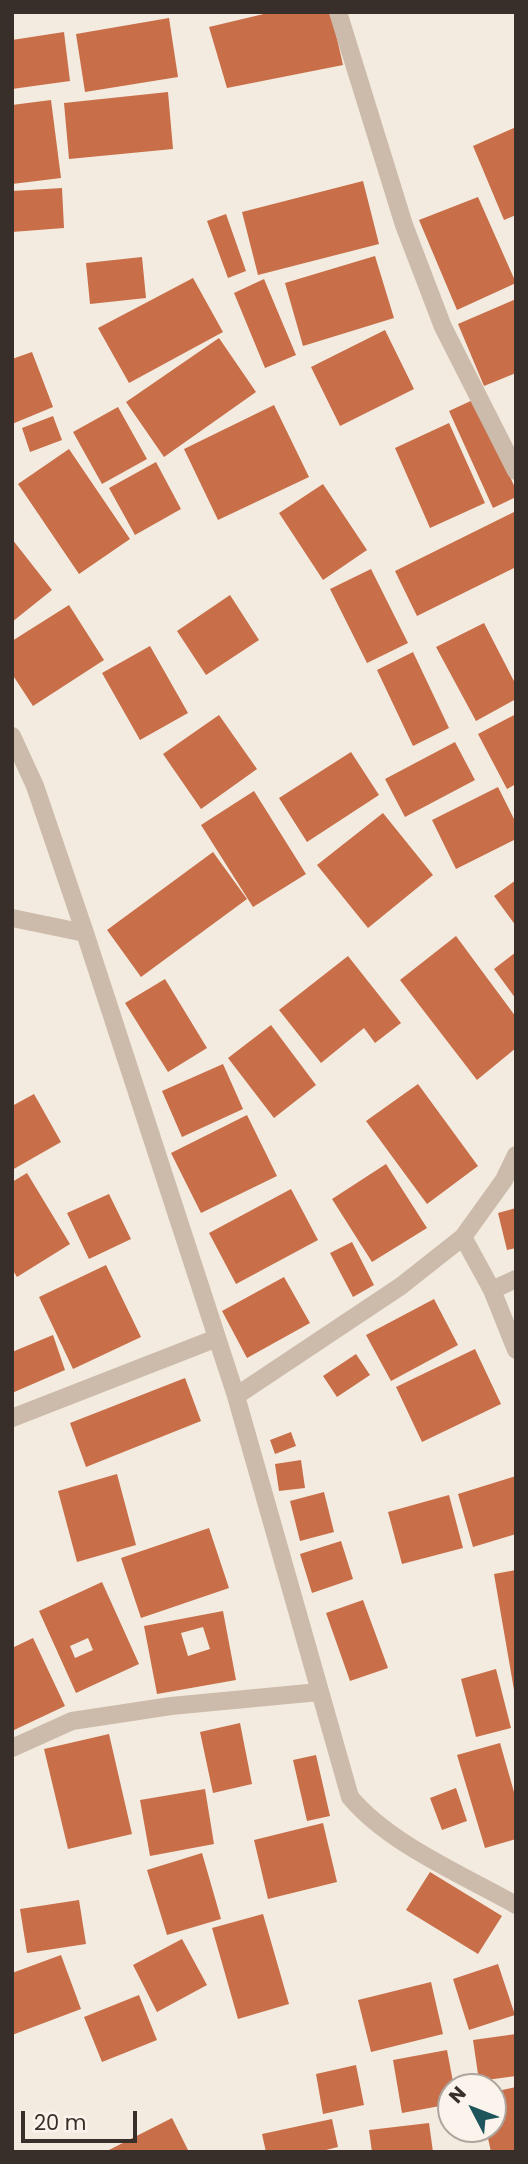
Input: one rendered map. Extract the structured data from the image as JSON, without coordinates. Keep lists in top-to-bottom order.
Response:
{
  "scale_bar": "20 m",
  "north": "top left"
}
